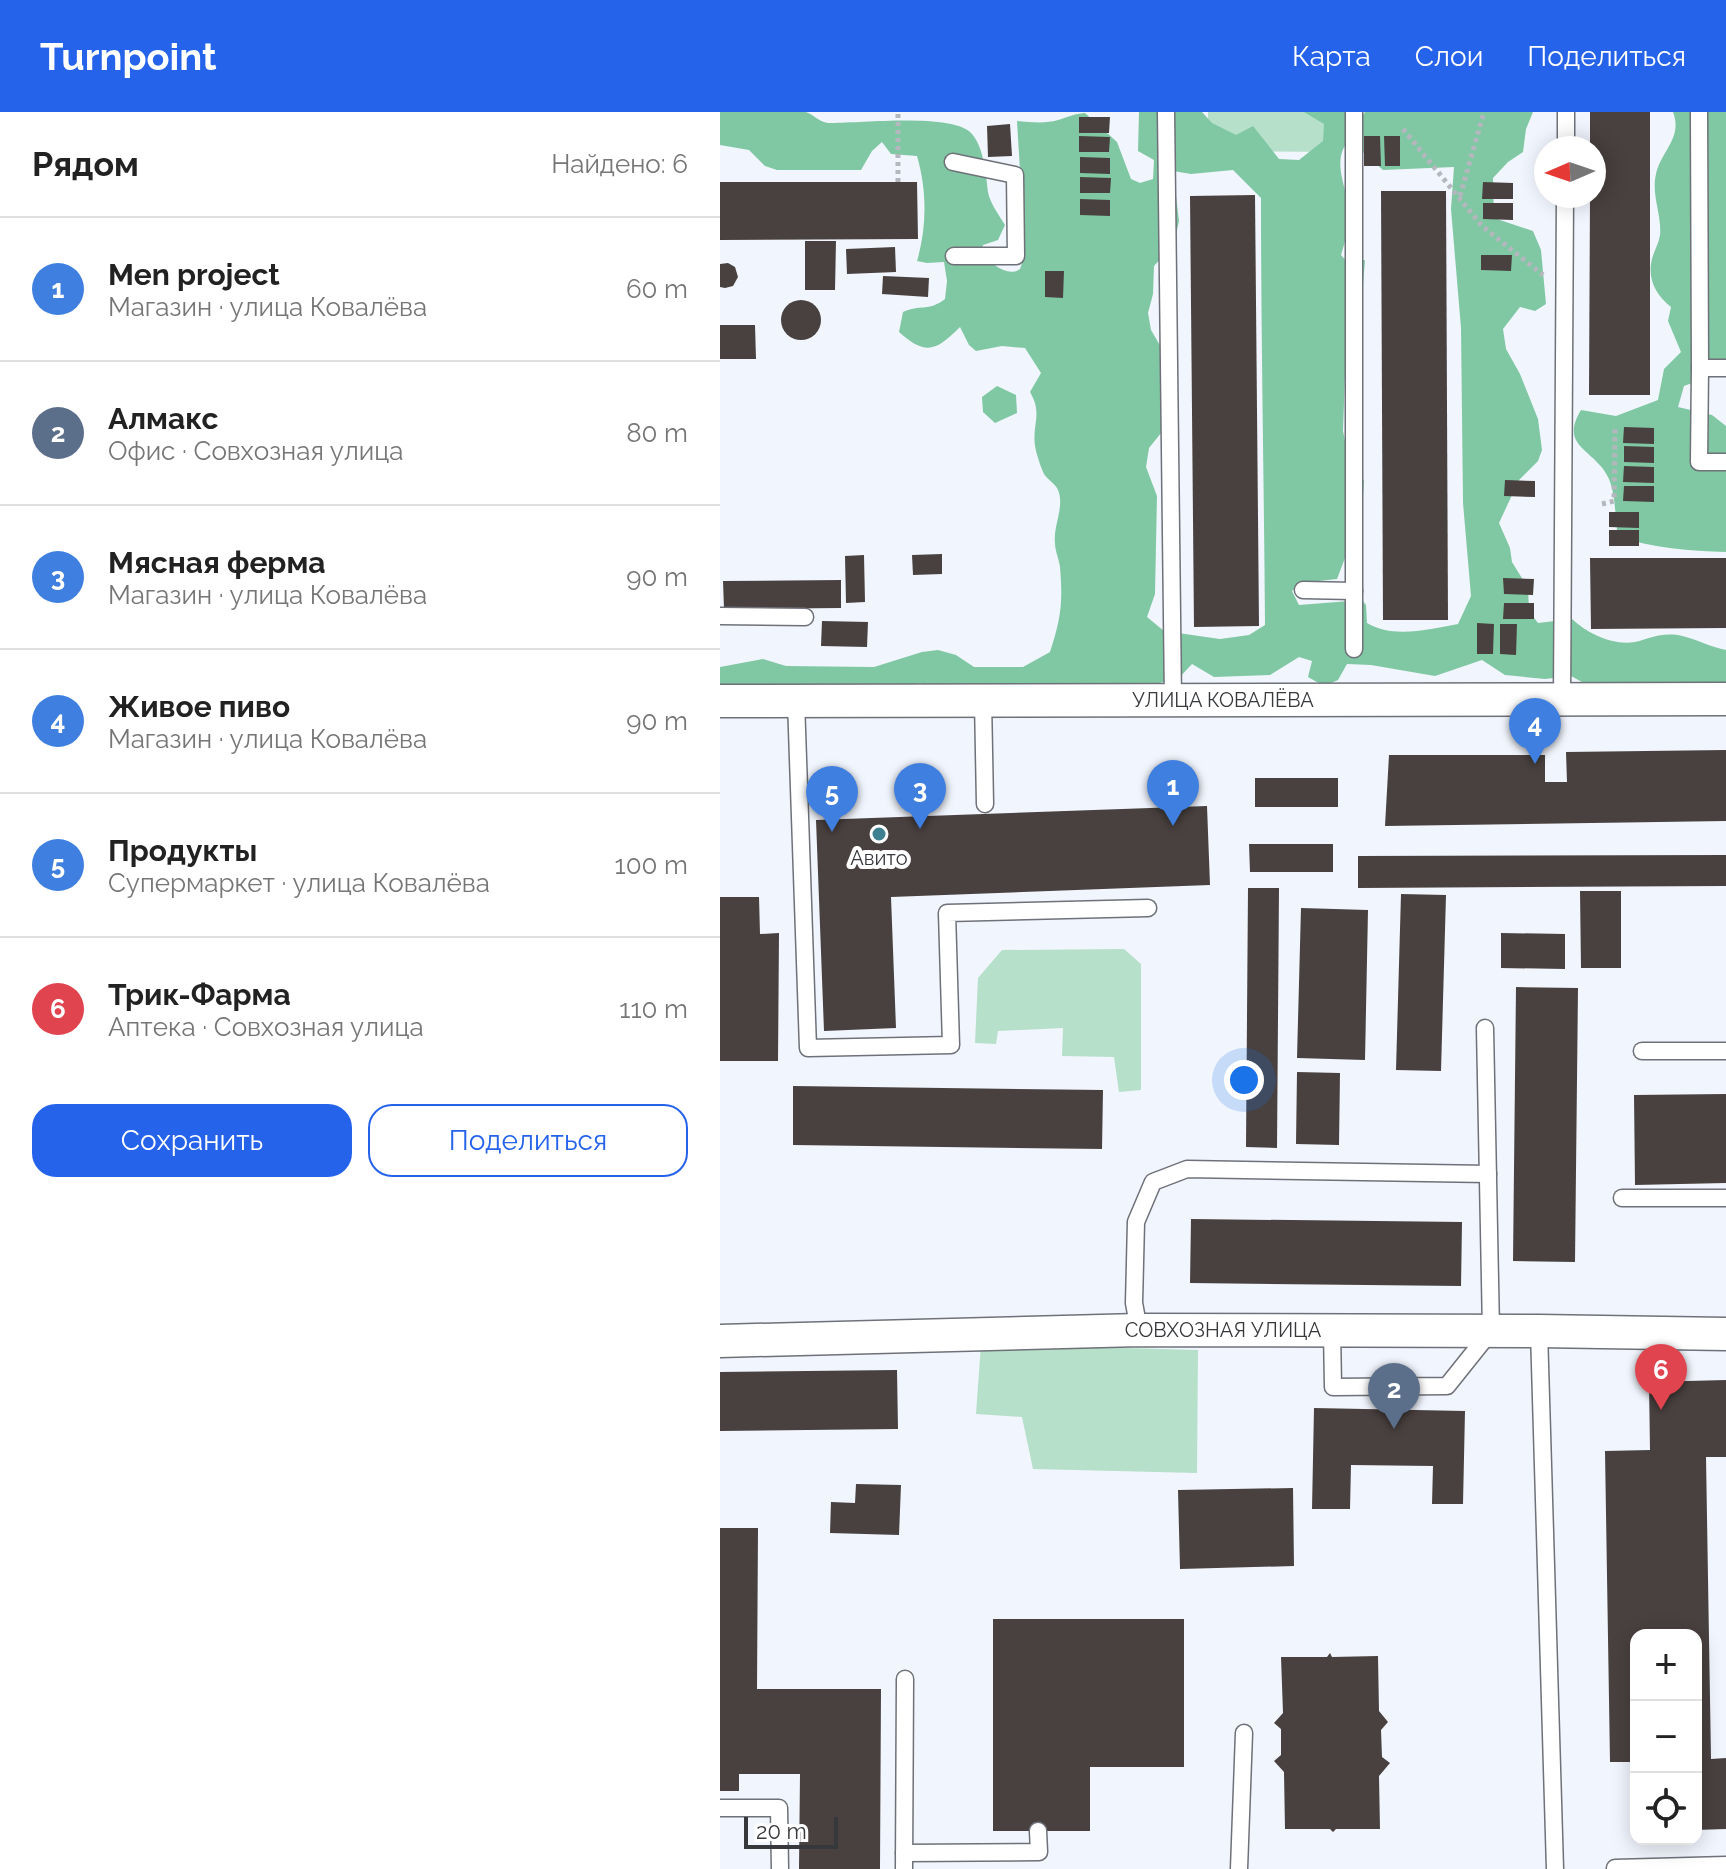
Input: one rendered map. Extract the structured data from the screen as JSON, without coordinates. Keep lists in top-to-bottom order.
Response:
{
  "streets": {
    "street": ["УЛИЦА КОВАЛЁВА", "СОВХОЗНАЯ УЛИЦА"]
  },
  "places": ["Авито"],
  "scale_bar": "20 m",
  "north": "left",
  "page": {
    "header": "Turnpoint",
    "nav": ["Карта", "Слои", "Поделиться"],
    "heading": ["Рядом", "Найдено: 6"],
    "list": [
      {
        "mark": "1",
        "name": "Men project",
        "note": "Магазин · улица Ковалёва",
        "value": "60 m"
      },
      {
        "mark": "2",
        "name": "Алмакс",
        "note": "Офис · Совхозная улица",
        "value": "80 m"
      },
      {
        "mark": "3",
        "name": "Мясная ферма",
        "note": "Магазин · улица Ковалёва",
        "value": "90 m"
      },
      {
        "mark": "4",
        "name": "Живое пиво",
        "note": "Магазин · улица Ковалёва",
        "value": "90 m"
      },
      {
        "mark": "5",
        "name": "Продукты",
        "note": "Супермаркет · улица Ковалёва",
        "value": "100 m"
      },
      {
        "mark": "6",
        "name": "Трик-Фарма",
        "note": "Аптека · Совхозная улица",
        "value": "110 m"
      }
    ],
    "pins": [
      "4",
      "1",
      "3",
      "5",
      "6",
      "2"
    ],
    "buttons": ["Сохранить", "Поделиться"],
    "map_buttons": ["+", "−"],
    "scale": "20 m"
  }
}
